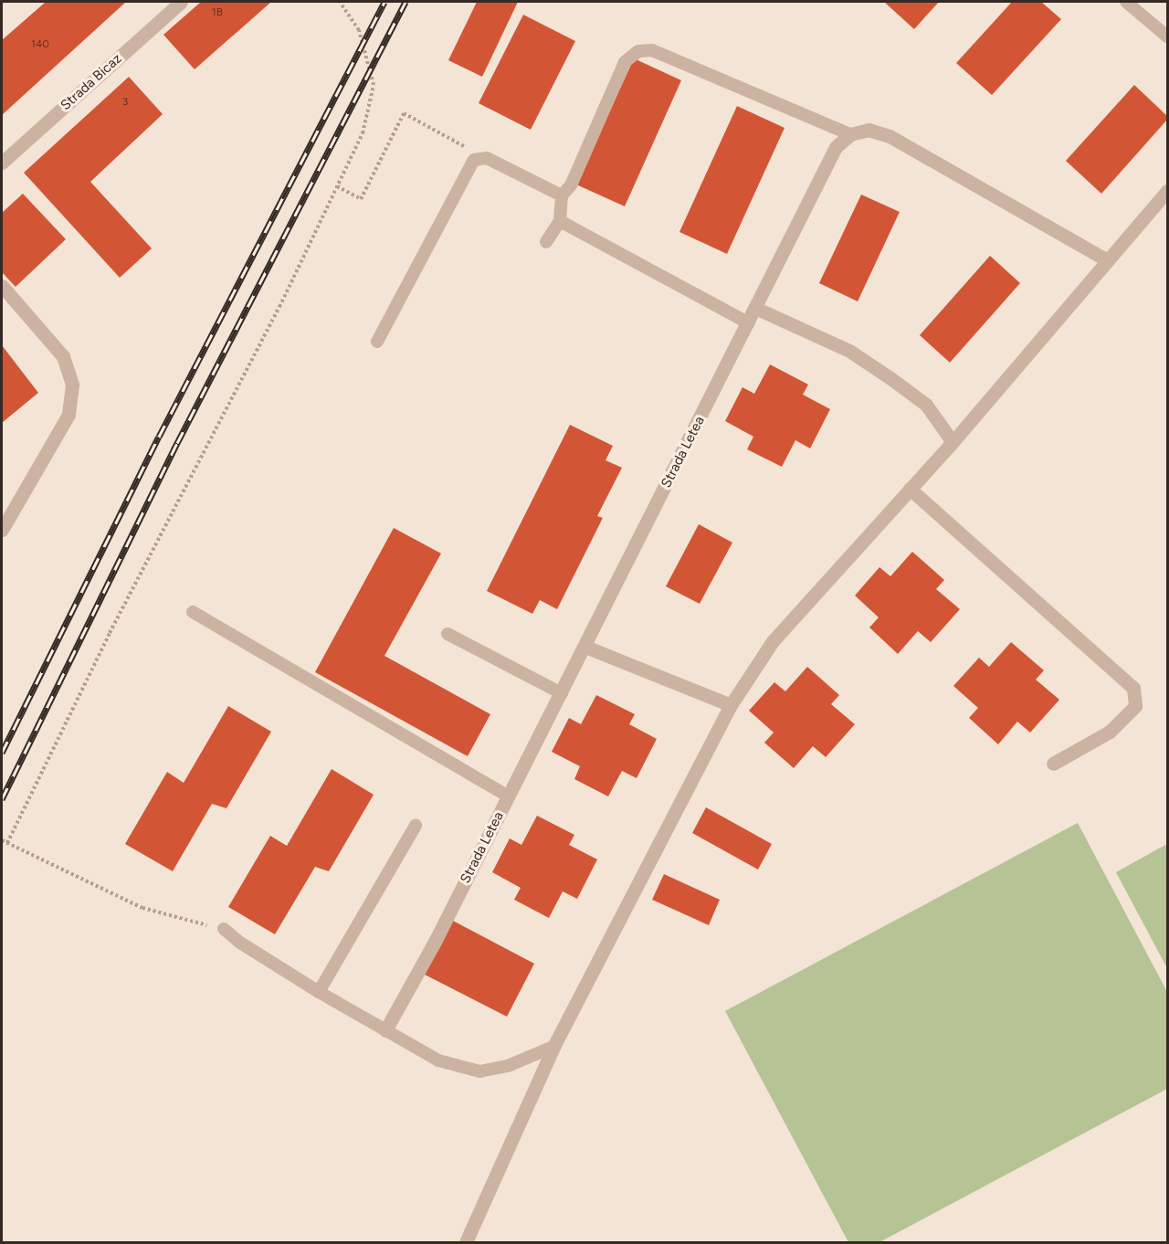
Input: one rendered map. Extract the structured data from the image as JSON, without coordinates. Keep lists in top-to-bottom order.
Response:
{
  "streets": {
    "street": ["Strada Bicaz", "Strada Letea"]
  },
  "house_numbers": ["1B", "140", "3"]
}
